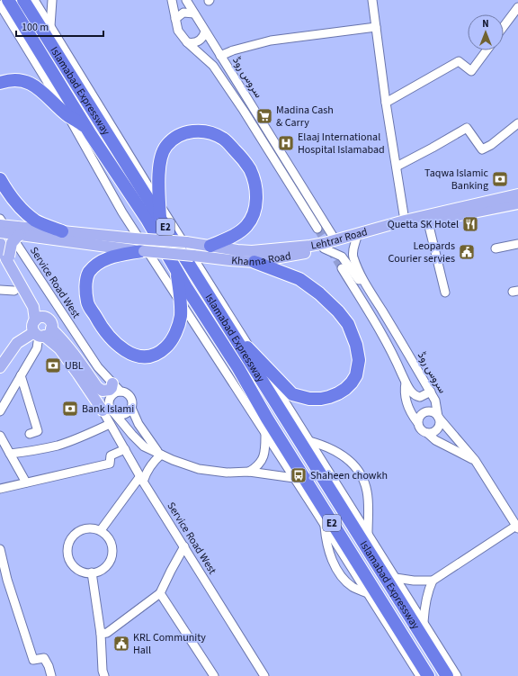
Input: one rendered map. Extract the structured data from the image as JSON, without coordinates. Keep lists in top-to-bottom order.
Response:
{
  "streets": {
    "highway": ["Islamabad Expressway", "E2"],
    "main road": ["Lehtrar Road", "Khanna Road"],
    "street": ["سروس روڈ", "Service Road West"]
  },
  "crossings": [
    ["سروس روڈ", "Lehtrar Road"],
    ["سروس روڈ", "Khanna Road"],
    ["Lehtrar Road", "Khanna Road"]
  ],
  "places": {
    "supermarket": ["Madina Cash & Carry"],
    "hospital": ["Elaaj International Hospital Islamabad"],
    "bank": ["Taqwa Islamic Banking", "UBL", "Bank Islami"],
    "restaurant": ["Quetta SK Hotel"],
    "public building": ["Leopards Courier servies", "KRL Community Hall"],
    "bus stop": ["Shaheen chowkh"]
  },
  "scale_bar": "100 m",
  "north": "top"
}
